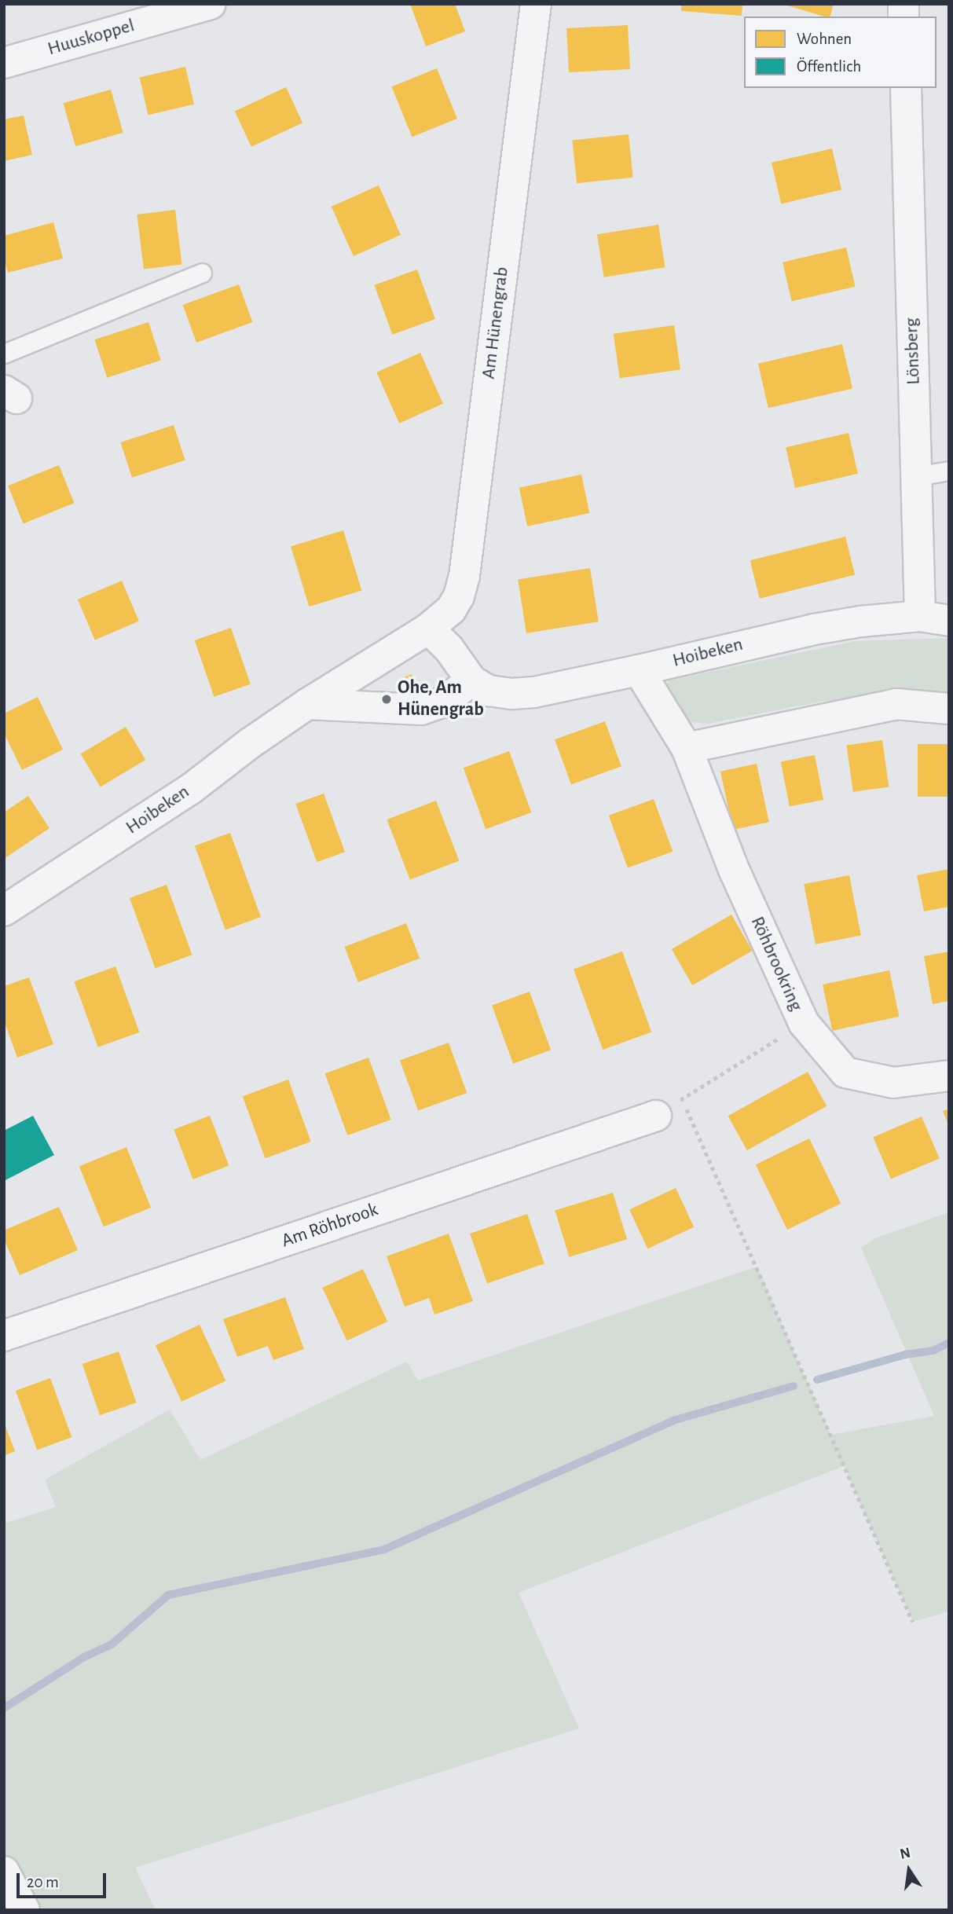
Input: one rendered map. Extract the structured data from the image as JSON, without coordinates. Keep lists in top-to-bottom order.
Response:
{
  "streets": {
    "street": [
      "Huuskoppel",
      "Am Hünengrab",
      "Lönsberg",
      "Hoibeken",
      "Röhbrookring",
      "Am Röhbrook"
    ]
  },
  "crossings": [
    ["Am Hünengrab", "Hoibeken"],
    ["Lönsberg", "Hoibeken"],
    ["Hoibeken", "Röhbrookring"]
  ],
  "places": ["Ohe, Am Hünengrab"],
  "legend": ["Wohnen", "Öffentlich"],
  "scale_bar": "20 m",
  "north": "top"
}
